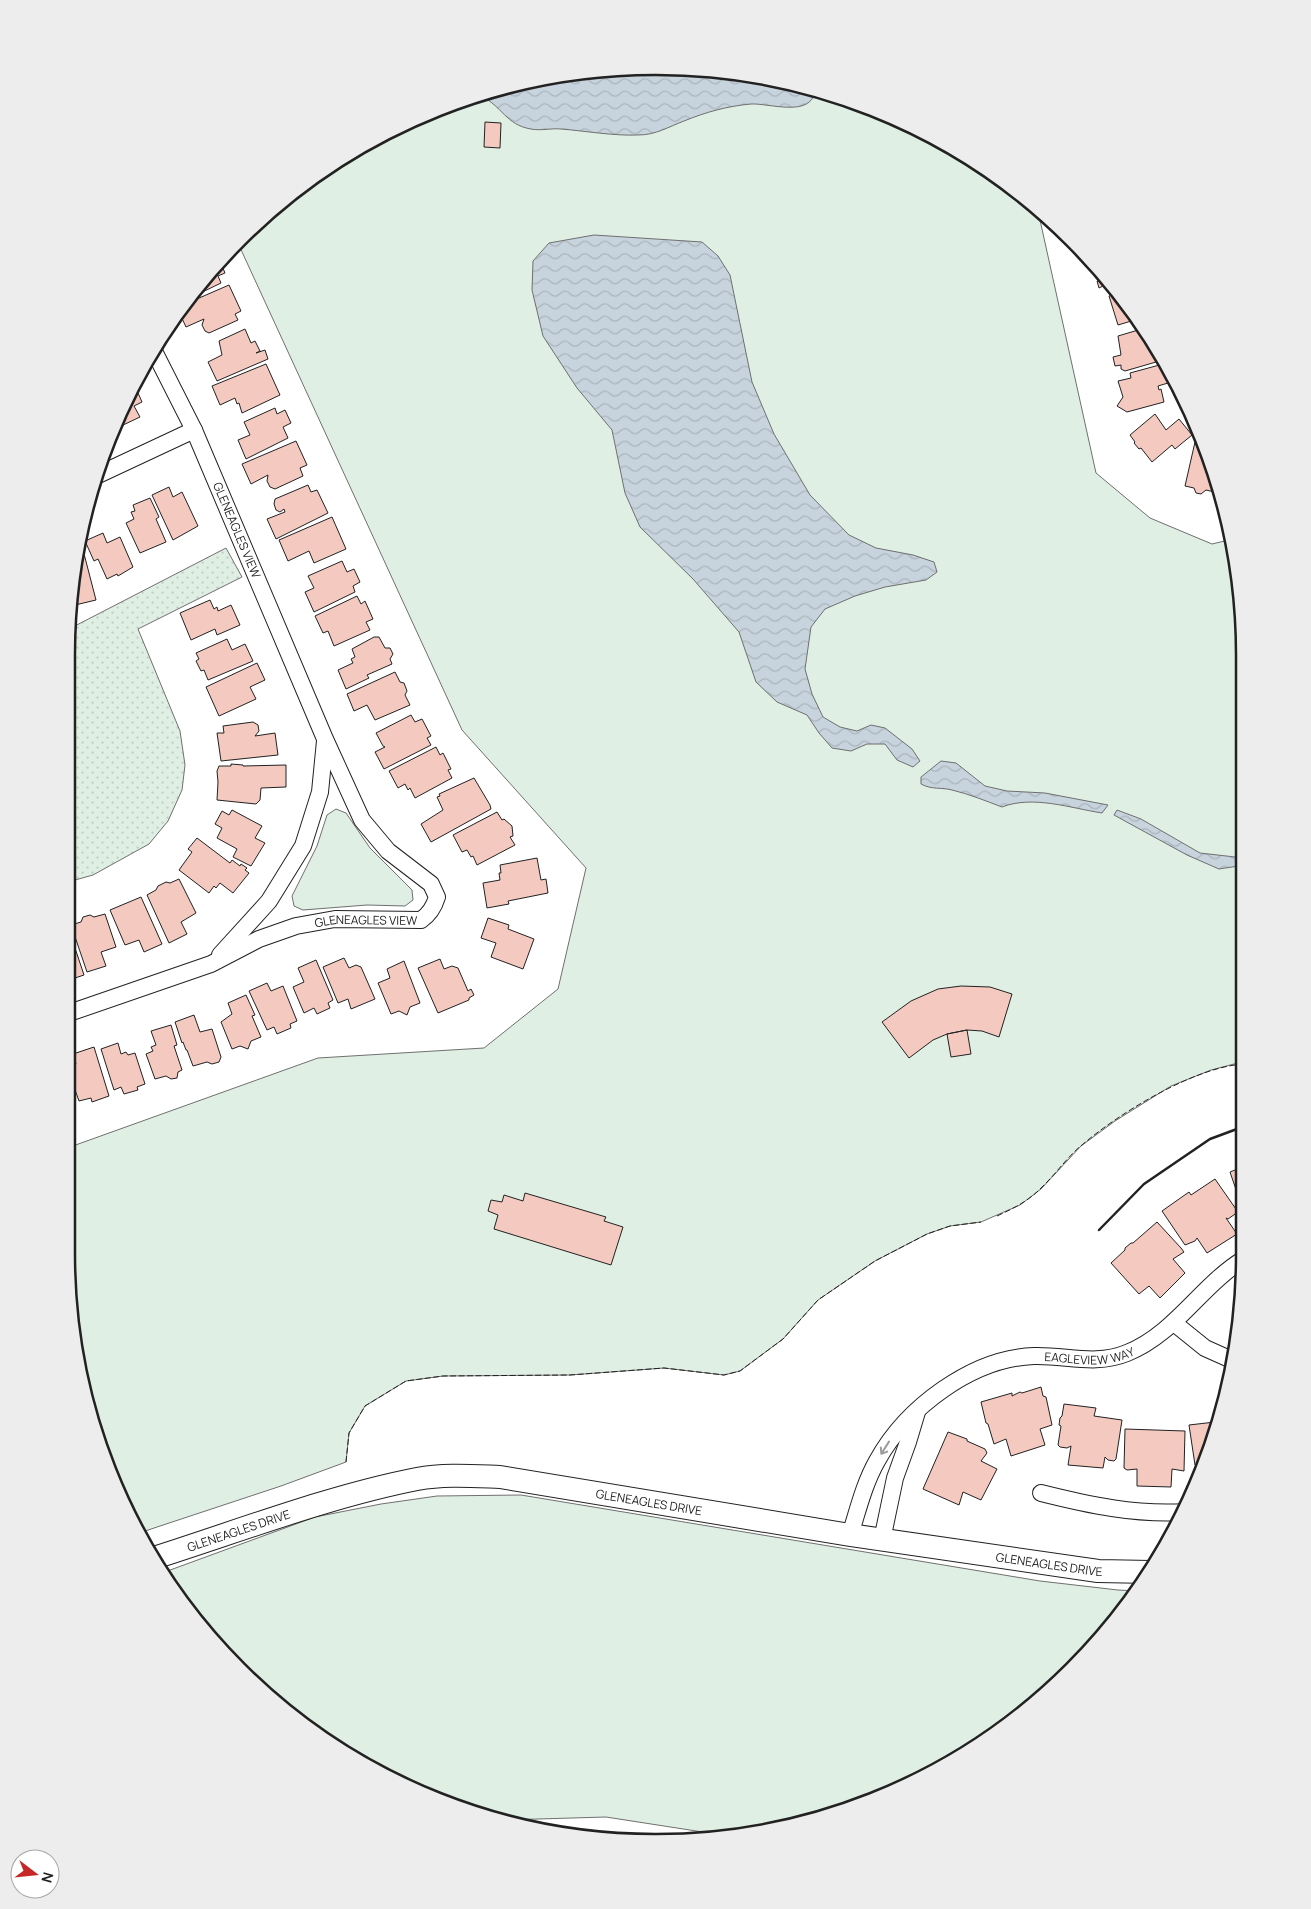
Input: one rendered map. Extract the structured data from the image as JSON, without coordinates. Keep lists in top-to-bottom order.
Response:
{
  "streets": {
    "street": ["GLENEAGLES VIEW", "EAGLEVIEW WAY", "GLENEAGLES DRIVE"]
  },
  "crossings": [
    ["EAGLEVIEW WAY", "GLENEAGLES DRIVE"]
  ],
  "north": "right"
}
